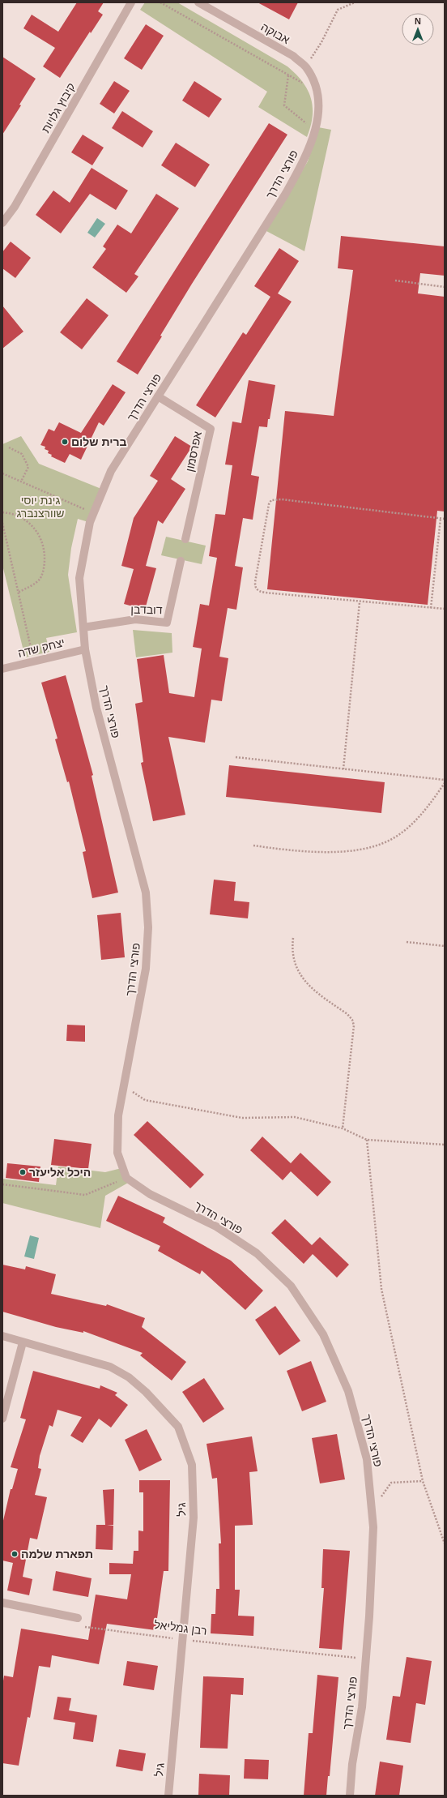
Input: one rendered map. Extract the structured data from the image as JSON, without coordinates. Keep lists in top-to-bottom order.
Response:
{
  "streets": {
    "street": [
      "אבוקה",
      "קיבוץ גלויות",
      "פורצי הדרך",
      "אפרסמון",
      "דובדבן",
      "יצחק שדה",
      "גיל"
    ],
    "path": ["רבן גמליאל"]
  },
  "crossings": [
    ["אבוקה", "פורצי הדרך"],
    ["פורצי הדרך", "אפרסמון"],
    ["פורצי הדרך", "דובדבן"],
    ["פורצי הדרך", "יצחק שדה"],
    ["פורצי הדרך", "רבן גמליאל"],
    ["גיל", "רבן גמליאל"]
  ],
  "parks": ["גינת יוסי שוורצנברג"],
  "places": ["ברית שלום", "היכל אליעזר", "תפארת שלמה"],
  "north": "top"
}
